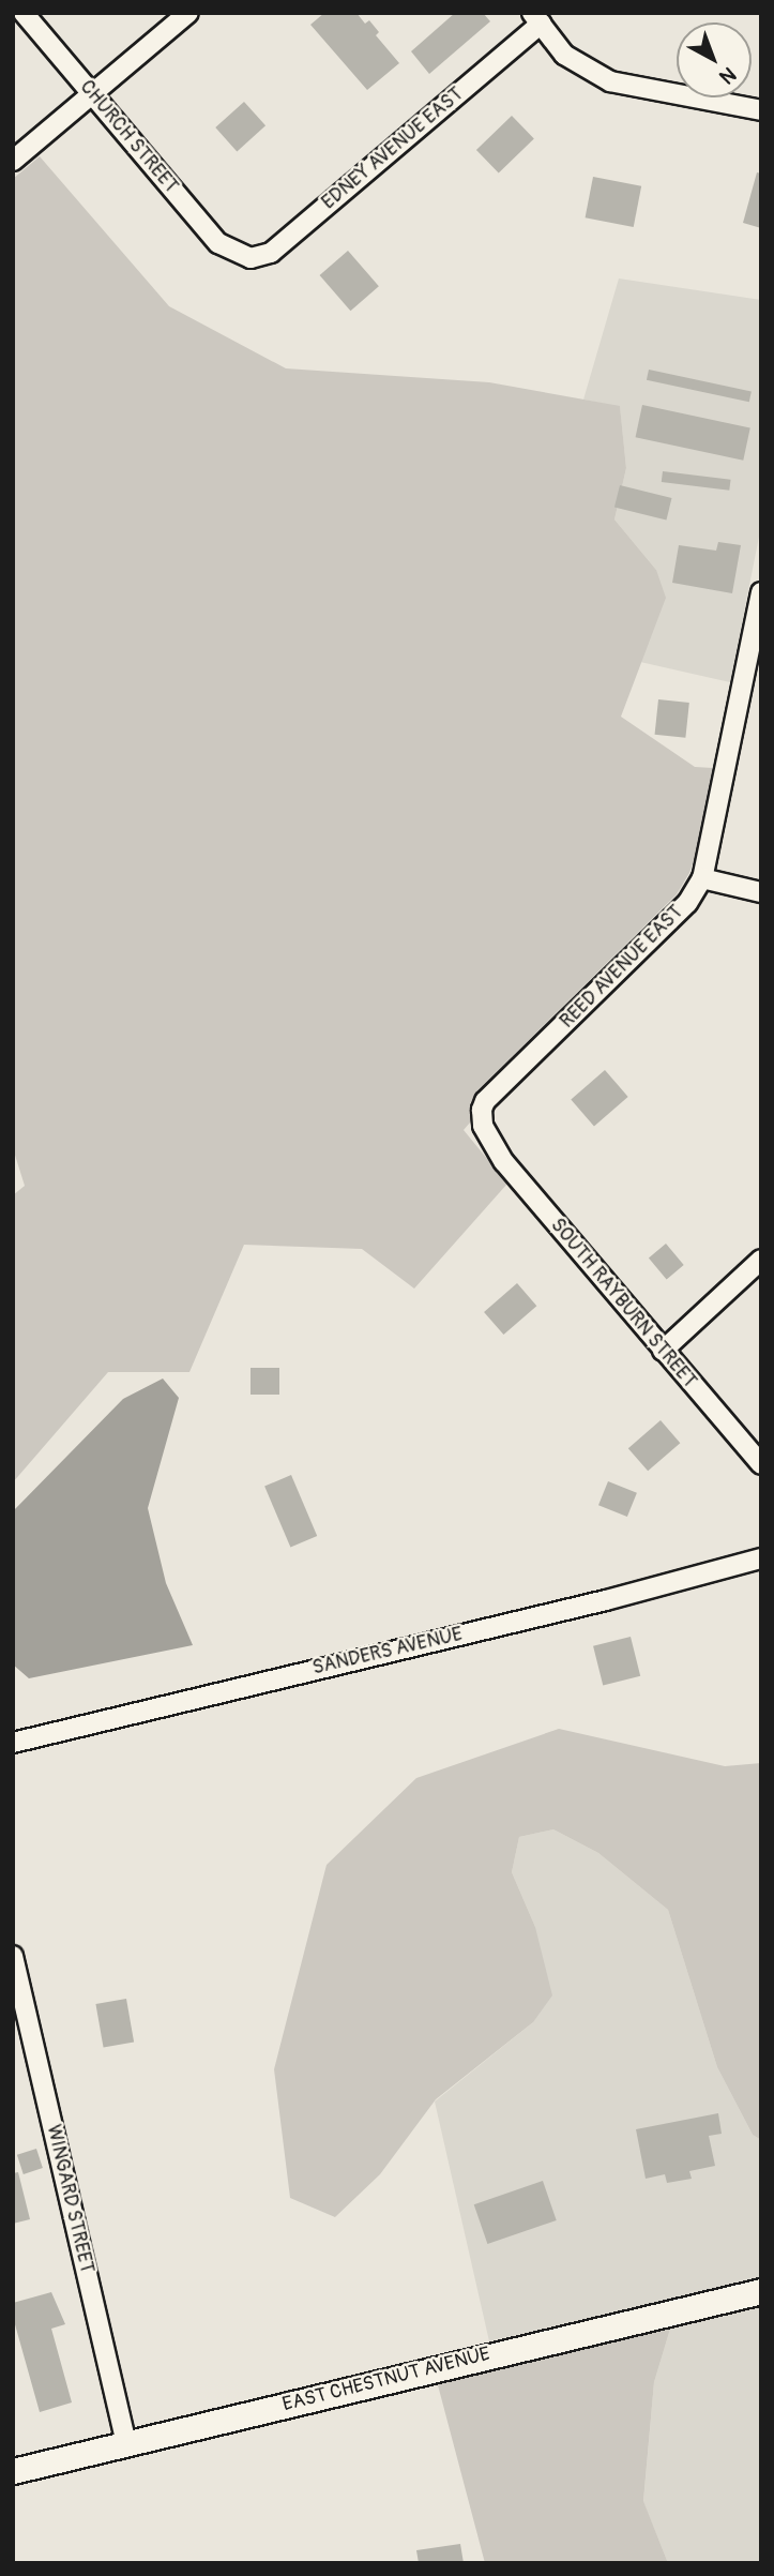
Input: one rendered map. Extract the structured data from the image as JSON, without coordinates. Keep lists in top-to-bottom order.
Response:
{
  "streets": {
    "street": [
      "CHURCH STREET",
      "EDNEY AVENUE EAST",
      "REED AVENUE EAST",
      "SOUTH RAYBURN STREET",
      "SANDERS AVENUE",
      "WINGARD STREET",
      "EAST CHESTNUT AVENUE"
    ]
  },
  "crossings": [
    ["CHURCH STREET", "EDNEY AVENUE EAST"],
    ["REED AVENUE EAST", "SOUTH RAYBURN STREET"],
    ["WINGARD STREET", "EAST CHESTNUT AVENUE"]
  ],
  "north": "bottom right"
}
